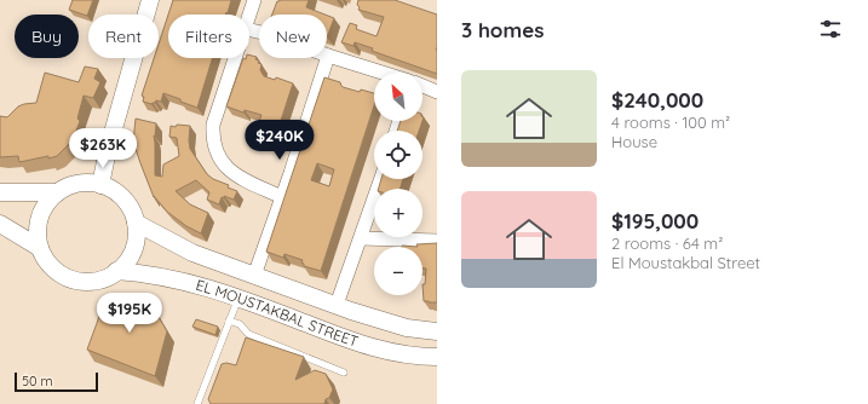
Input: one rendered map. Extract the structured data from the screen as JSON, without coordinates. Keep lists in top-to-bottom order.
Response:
{
  "streets": {
    "street": ["EL MOUSTAKBAL STREET"]
  },
  "scale_bar": "50 m",
  "north": "top left",
  "page": {
    "heading": "3 homes",
    "chip": [
      "Buy",
      "Rent",
      "Filters",
      "New"
    ],
    "list": [
      {
        "name": "$240,000",
        "note": "4 rooms · 100 m² · House"
      },
      {
        "name": "$195,000",
        "note": "2 rooms · 64 m² · El Moustakbal Street"
      }
    ],
    "map_buttons": ["+", "−"],
    "price": ["$240K", "$263K", "$195K"],
    "scale": "50 m"
  }
}
